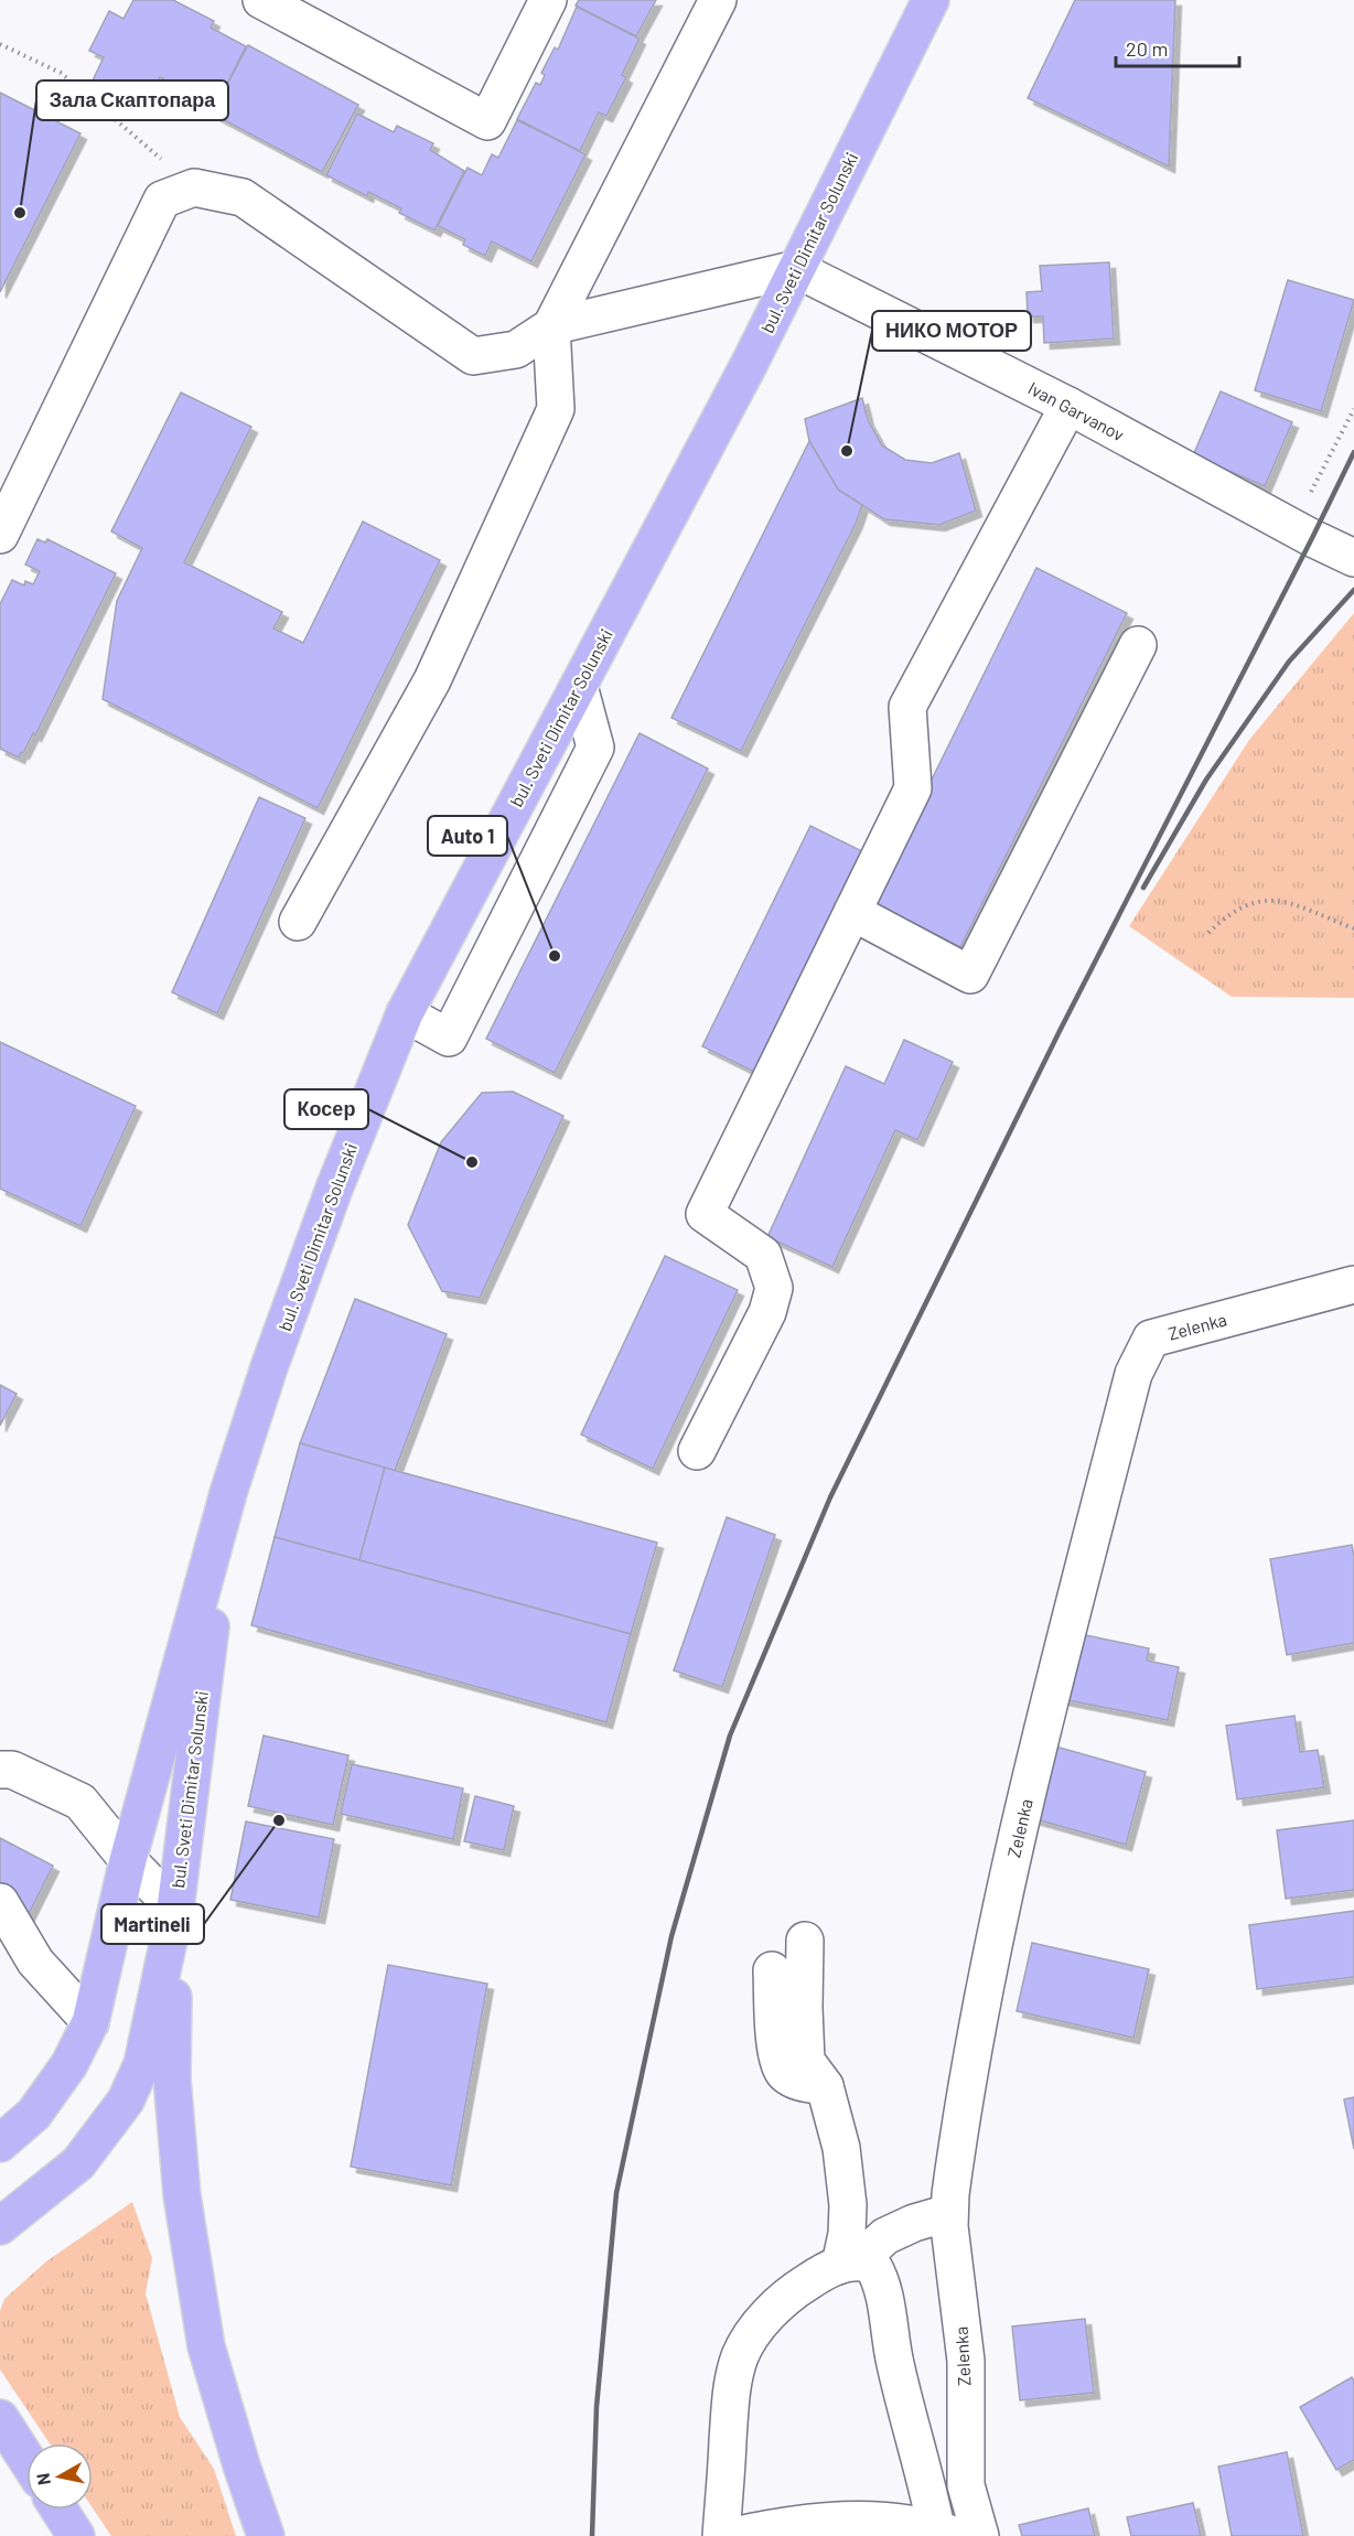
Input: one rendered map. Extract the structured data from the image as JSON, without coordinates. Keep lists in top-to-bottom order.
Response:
{
  "streets": {
    "main road": ["bul. Sveti Dimitar Solunski"],
    "street": ["Ivan Garvanov", "Zelenka"]
  },
  "crossings": [
    ["bul. Sveti Dimitar Solunski", "Ivan Garvanov"]
  ],
  "places": [
    "Зала Скаптопара",
    "НИКО МОТОР",
    "Auto 1",
    "Косер",
    "Martineli"
  ],
  "scale_bar": "20 m",
  "north": "left"
}
